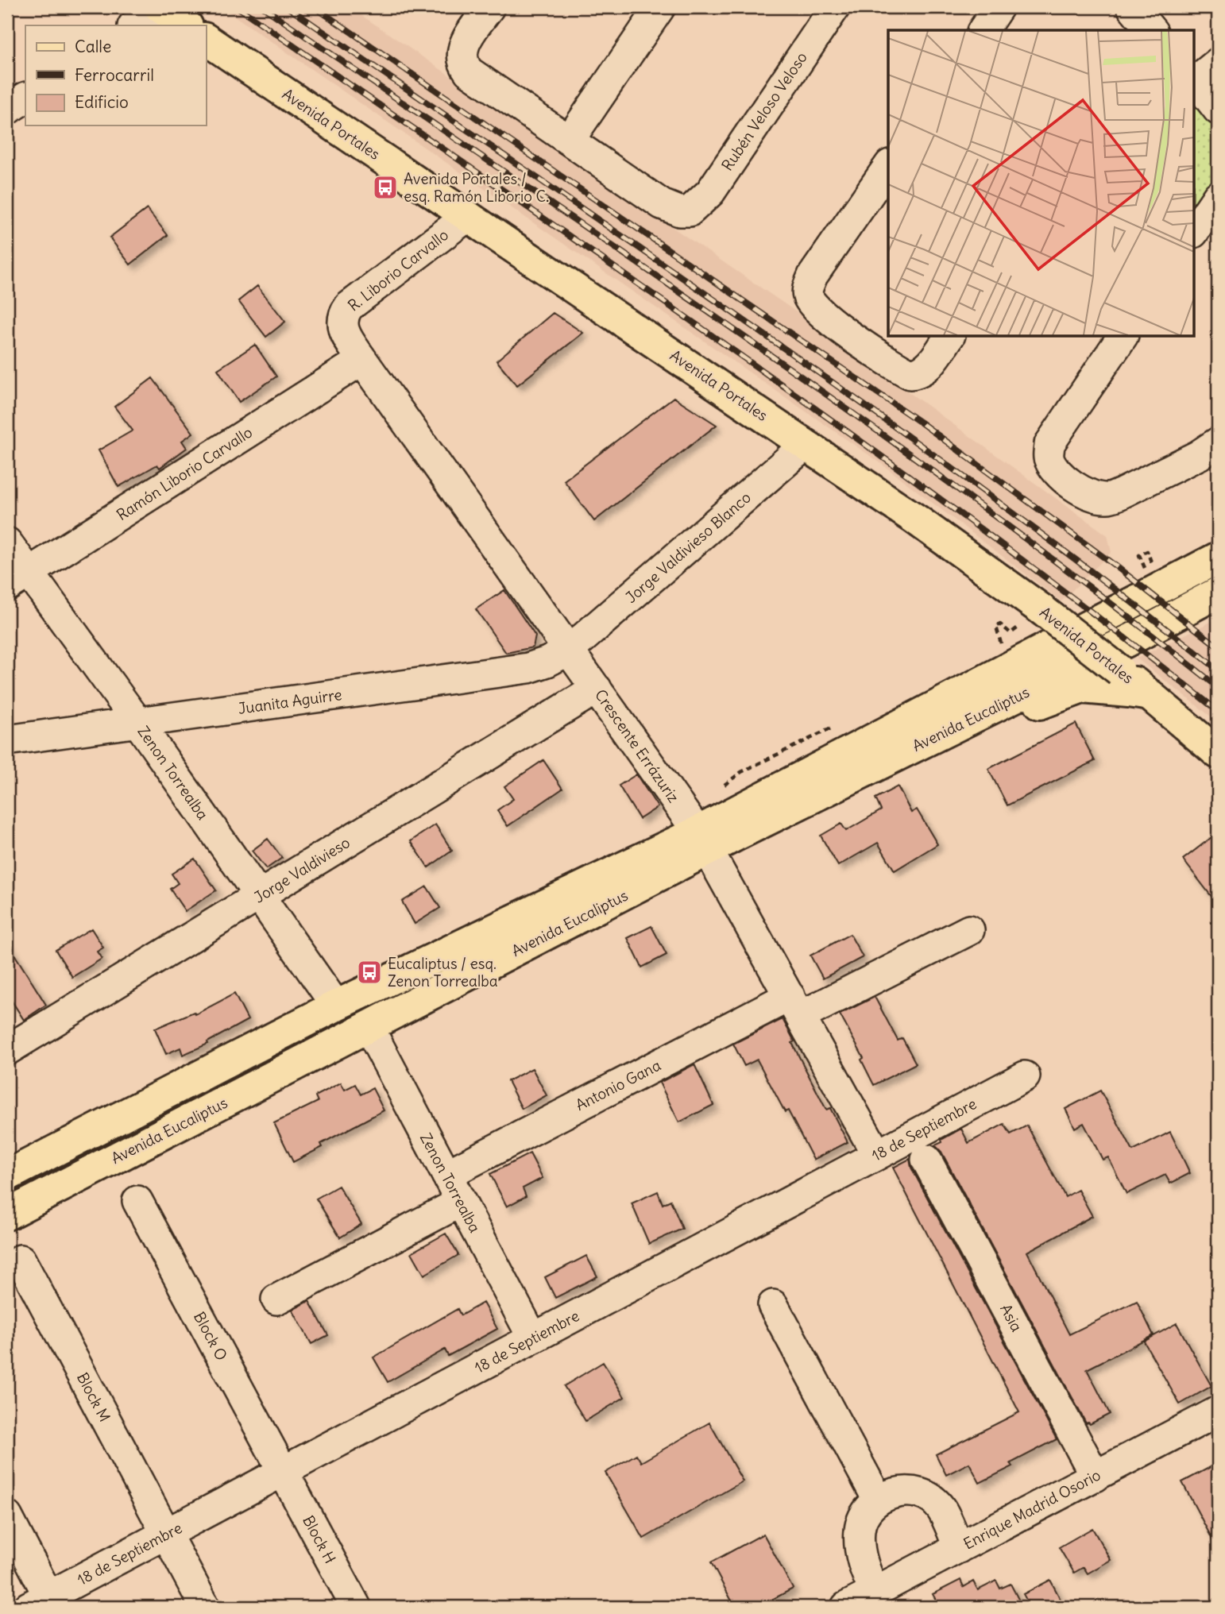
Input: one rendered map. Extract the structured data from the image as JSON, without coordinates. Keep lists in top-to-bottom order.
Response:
{
  "streets": {
    "main road": ["Avenida Portales", "Avenida Eucaliptus"],
    "street": [
      "Rubén Veloso Veloso",
      "R. Liborio Carvallo",
      "Ramón Liborio Carvallo",
      "Jorge Valdivieso Blanco",
      "Juanita Aguirre",
      "Crescente Errázuriz",
      "Zenon Torrealba",
      "Jorge Valdivieso",
      "Antonio Gana",
      "18 de Septiembre",
      "Asia",
      "Block O",
      "Block M",
      "Enrique Madrid Osorio",
      "Block H"
    ]
  },
  "crossings": [
    ["Avenida Portales", "R. Liborio Carvallo"],
    ["Avenida Portales", "Jorge Valdivieso Blanco"],
    ["R. Liborio Carvallo", "Ramón Liborio Carvallo"],
    ["R. Liborio Carvallo", "Crescente Errázuriz"],
    ["Ramón Liborio Carvallo", "Crescente Errázuriz"],
    ["Ramón Liborio Carvallo", "Zenon Torrealba"],
    ["Jorge Valdivieso Blanco", "Juanita Aguirre"],
    ["Jorge Valdivieso Blanco", "Crescente Errázuriz"],
    ["Juanita Aguirre", "Crescente Errázuriz"],
    ["Juanita Aguirre", "Zenon Torrealba"],
    ["Avenida Eucaliptus", "Crescente Errázuriz"],
    ["Avenida Eucaliptus", "Zenon Torrealba"],
    ["Crescente Errázuriz", "Jorge Valdivieso"],
    ["Crescente Errázuriz", "Antonio Gana"],
    ["Crescente Errázuriz", "18 de Septiembre"],
    ["Zenon Torrealba", "Jorge Valdivieso"],
    ["Zenon Torrealba", "Antonio Gana"],
    ["Zenon Torrealba", "18 de Septiembre"],
    ["18 de Septiembre", "Block O"],
    ["18 de Septiembre", "Block M"],
    ["18 de Septiembre", "Block H"],
    ["Asia", "Enrique Madrid Osorio"],
    ["Block O", "Block H"]
  ],
  "places": {
    "bus stop": ["Avenida Portales / esq. Ramón Liborio C.", "Eucaliptus / esq. Zenon Torrealba"]
  },
  "legend": ["Calle", "Ferrocarril", "Edificio"]
}
